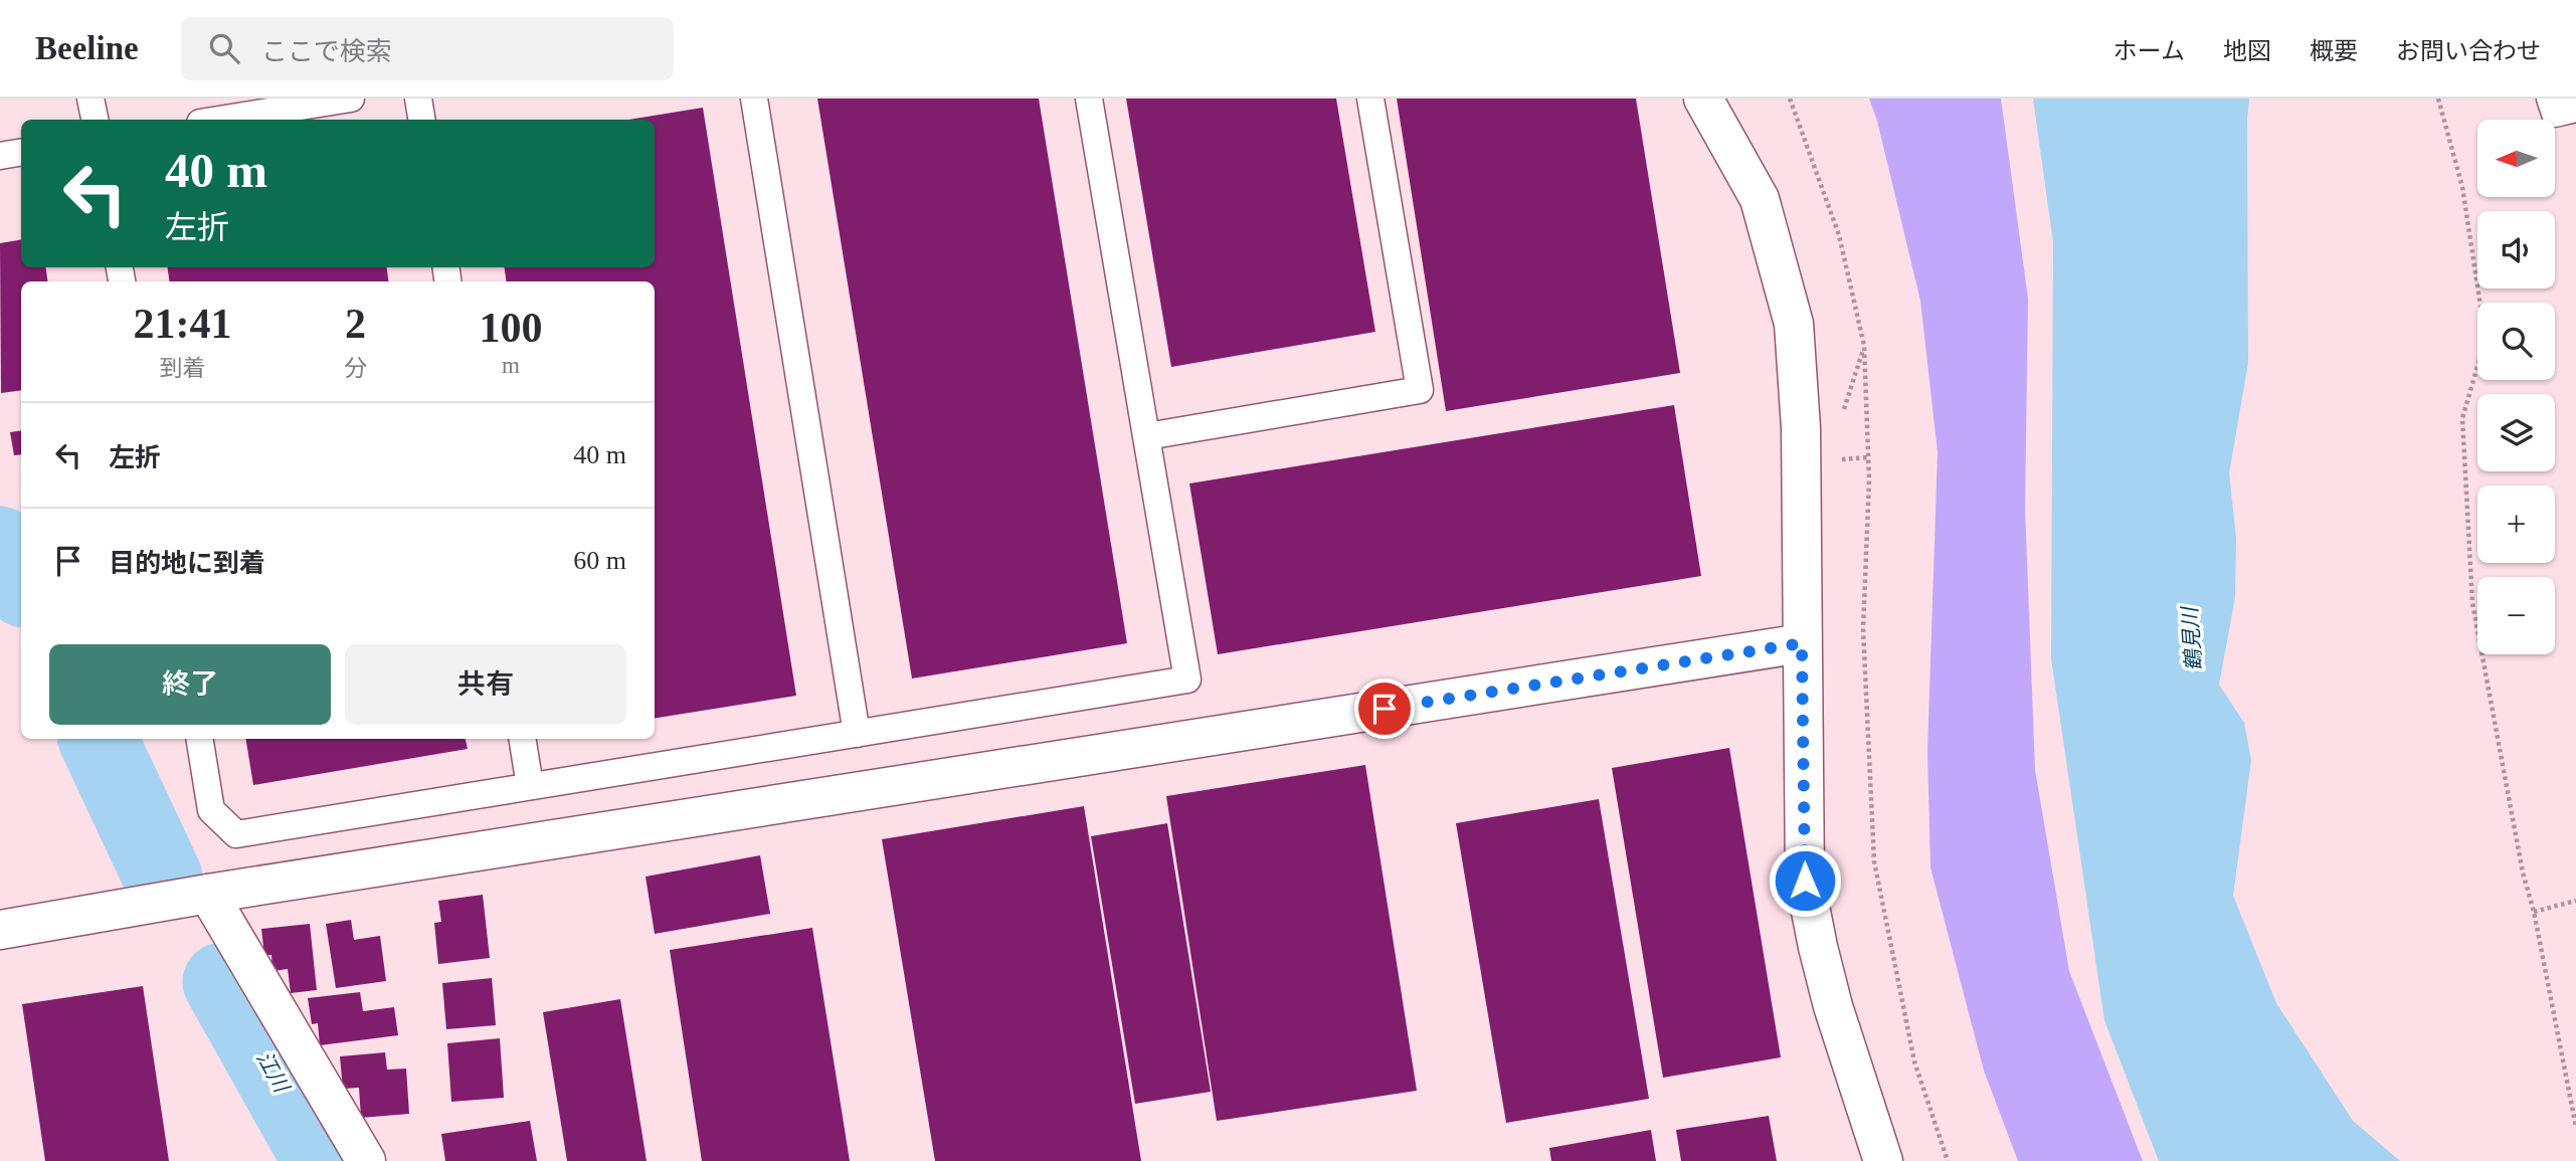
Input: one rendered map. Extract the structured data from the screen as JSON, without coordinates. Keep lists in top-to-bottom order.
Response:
{
  "water": ["鶴見川", "江川"],
  "north": "left",
  "page": {
    "header": "Beeline",
    "search": "ここで検索",
    "nav": [
      "ホーム",
      "地図",
      "概要",
      "お問い合わせ"
    ],
    "map_buttons": ["+", "−"],
    "turn": ["40 m", "左折"],
    "eta": [
      "21:41",
      "到着",
      "2",
      "分",
      "100",
      "m"
    ],
    "list": [
      {
        "name": "左折",
        "value": "40 m"
      },
      {
        "name": "目的地に到着",
        "value": "60 m"
      }
    ],
    "buttons": ["終了", "共有"]
  }
}
